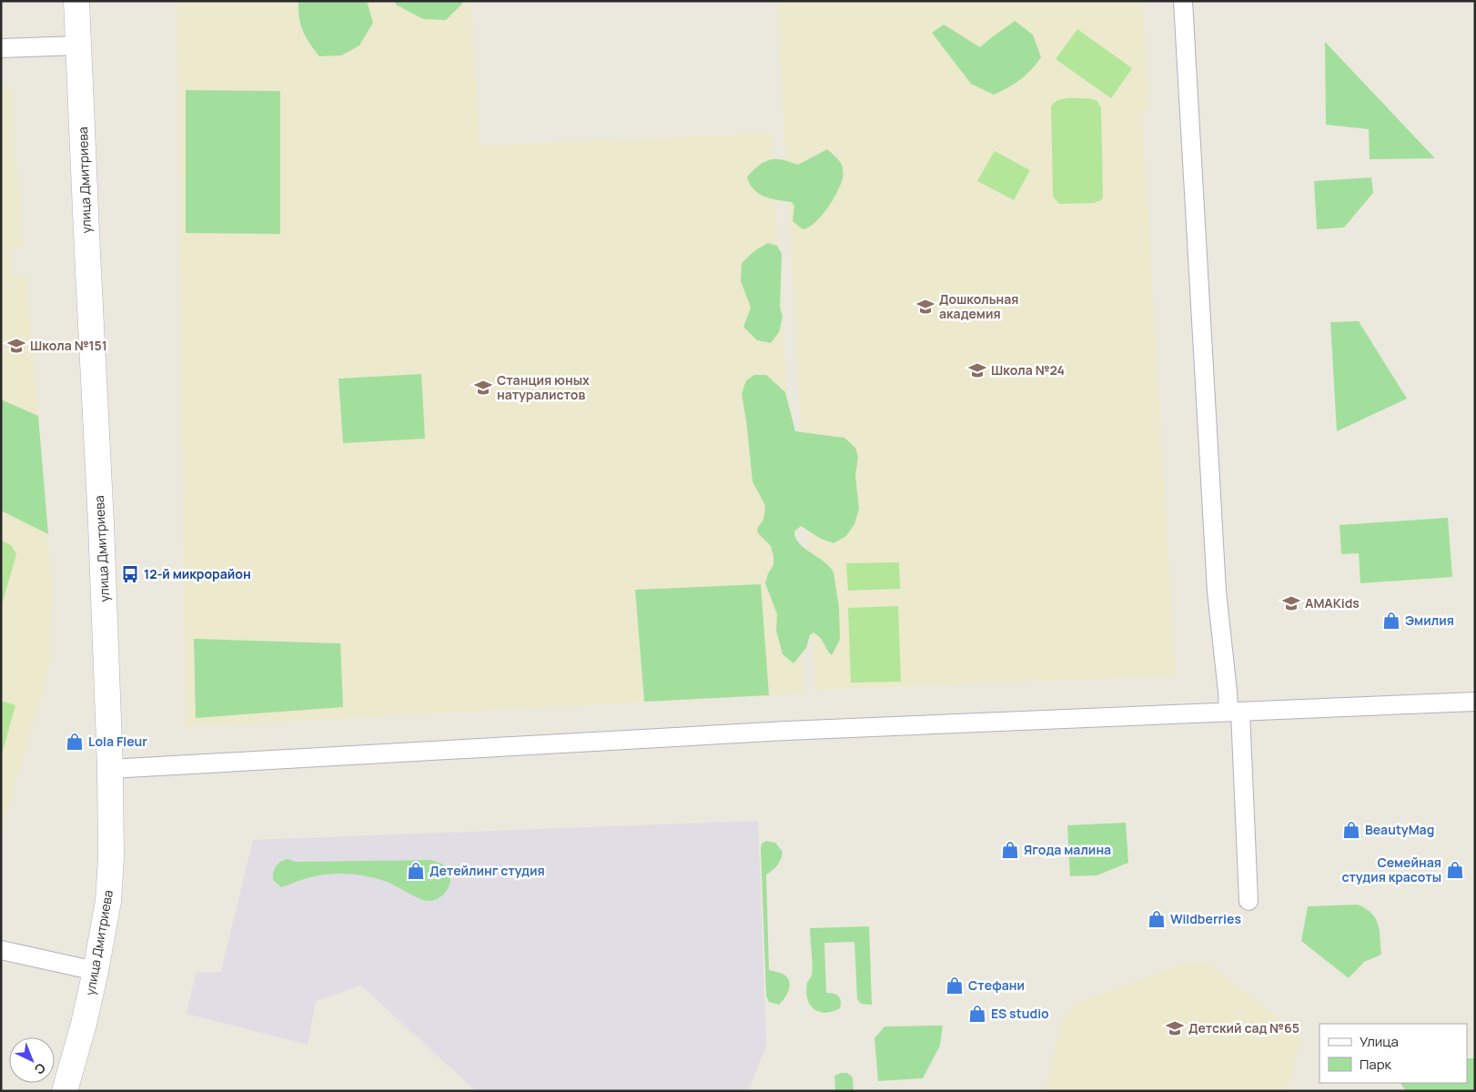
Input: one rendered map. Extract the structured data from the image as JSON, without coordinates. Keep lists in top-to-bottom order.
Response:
{
  "streets": {
    "main road": ["улица Дмитриева"]
  },
  "places": {
    "school or university": [
      "Дошкольная академия",
      "Школа №151",
      "Школа №24",
      "Станция юных натуралистов",
      "AMAKids",
      "Детский сад №65"
    ],
    "bus stop": ["12-й микрорайон"],
    "shop": [
      "Эмилия",
      "Lola Fleur",
      "BeautyMag",
      "Ягода малина",
      "Семейная студия красоты",
      "Детейлинг студия",
      "Wildberries",
      "Стефани",
      "ES studio"
    ]
  },
  "legend": ["Улица", "Парк"],
  "north": "bottom right"
}
